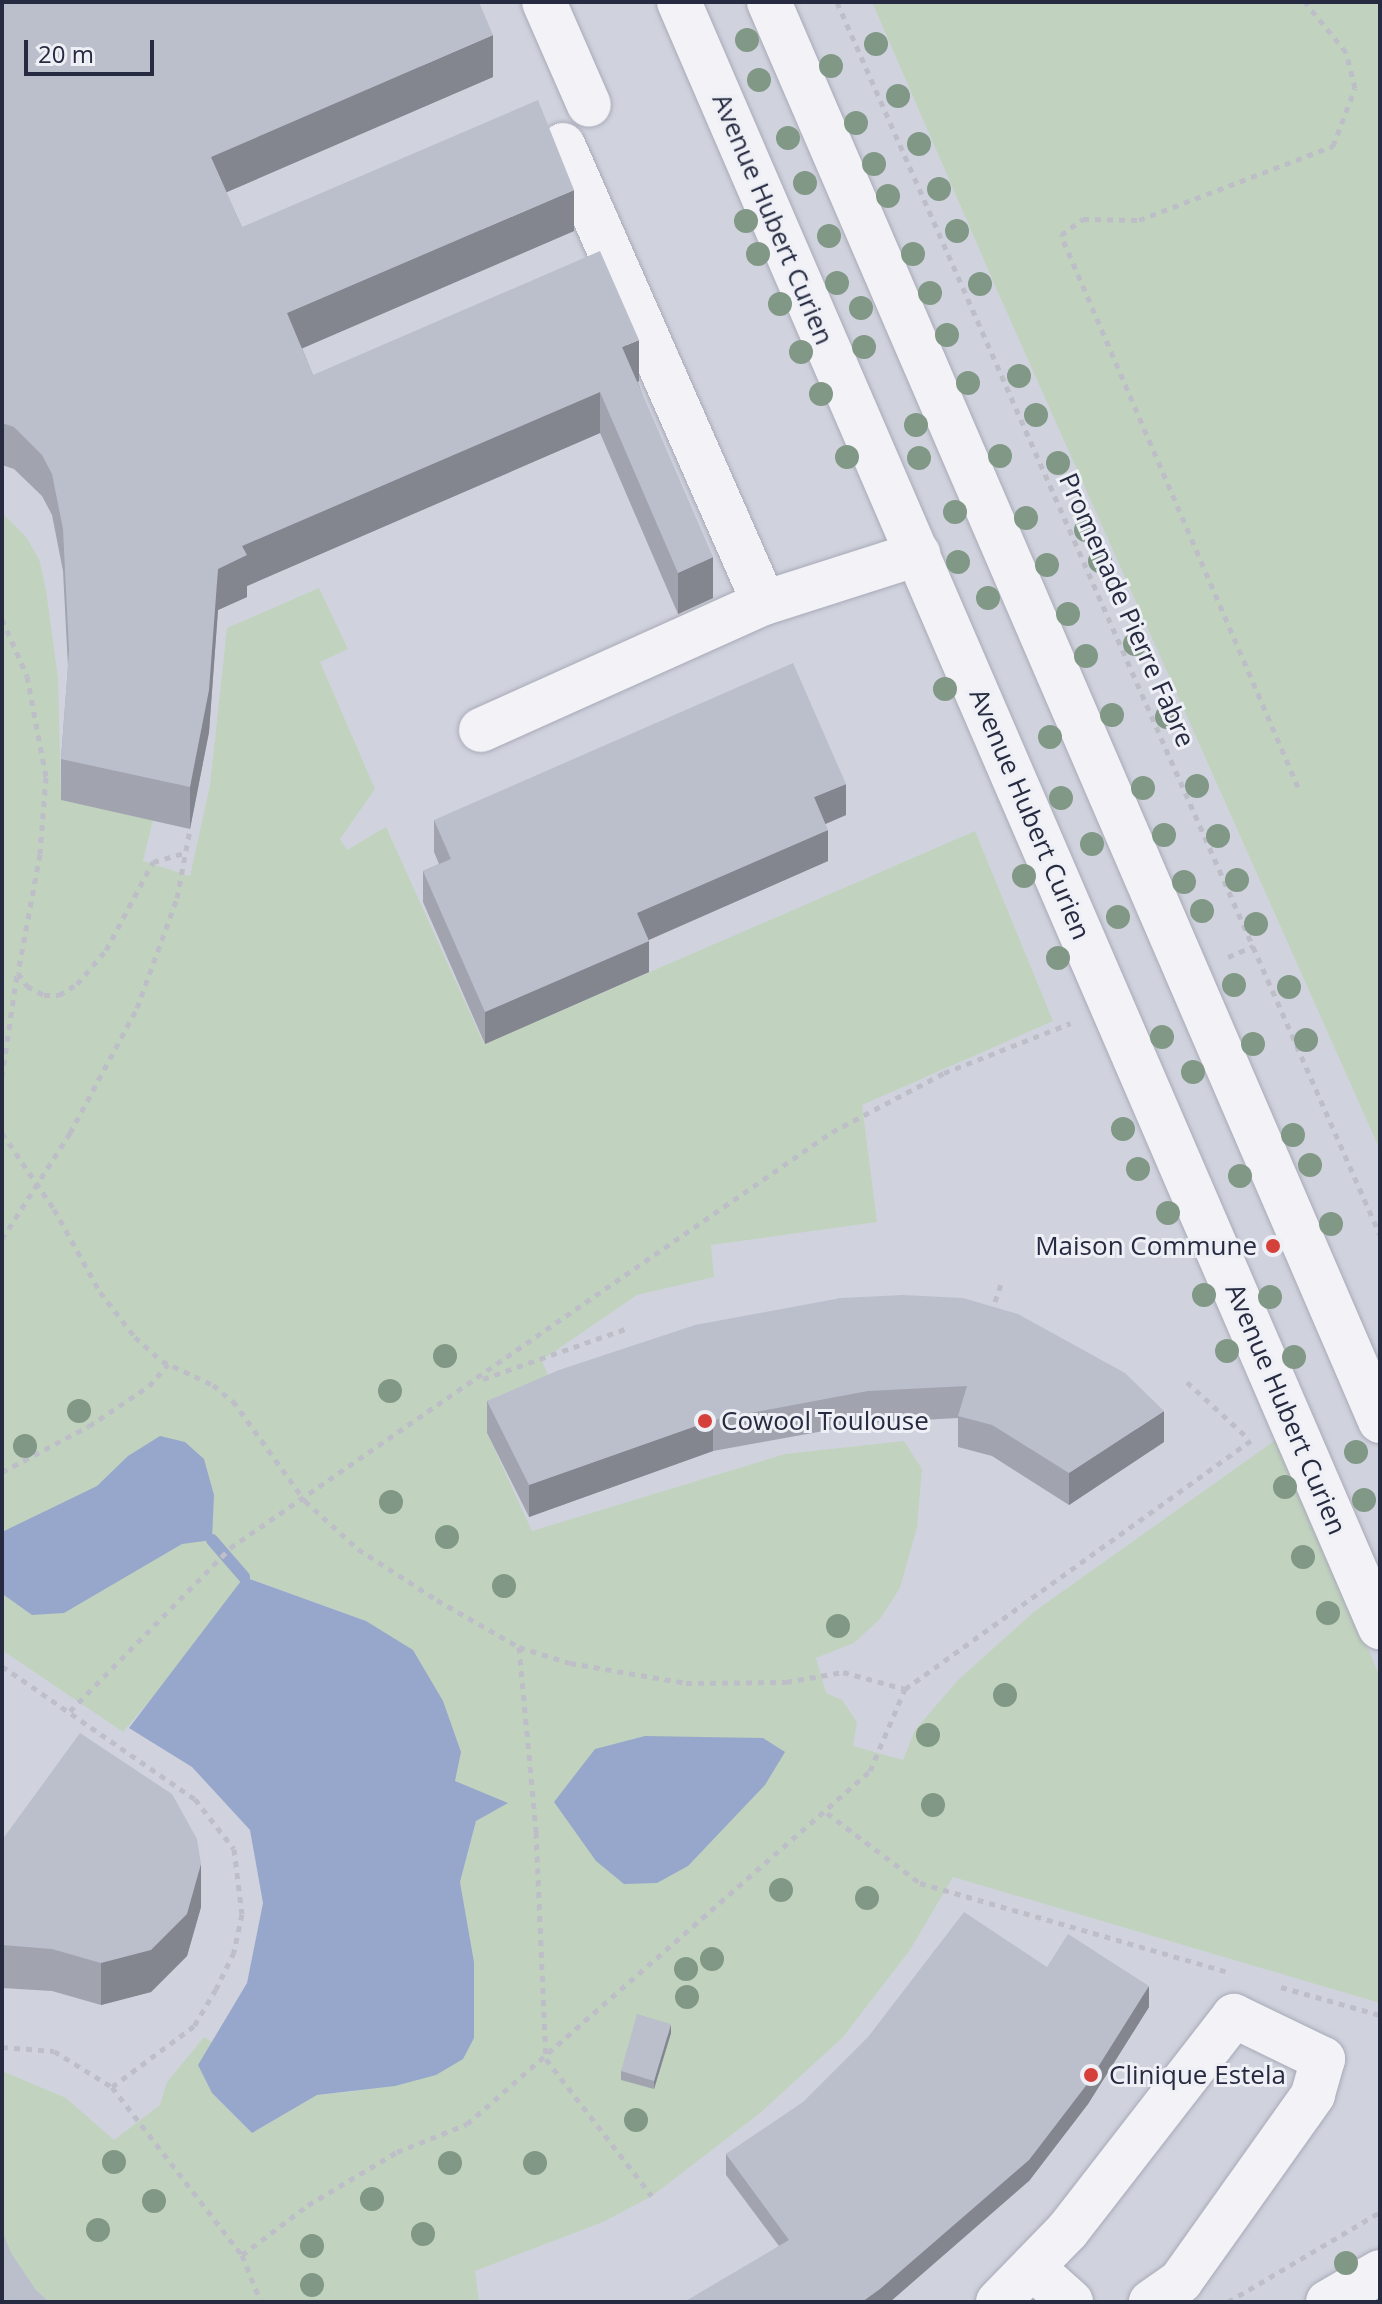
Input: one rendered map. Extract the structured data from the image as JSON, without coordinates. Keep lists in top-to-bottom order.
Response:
{
  "streets": {
    "street": ["Avenue Hubert Curien"],
    "path": ["Promenade Pierre Fabre"]
  },
  "places": ["Maison Commune", "Cowool Toulouse", "Clinique Estela"],
  "scale_bar": "20 m"
}
